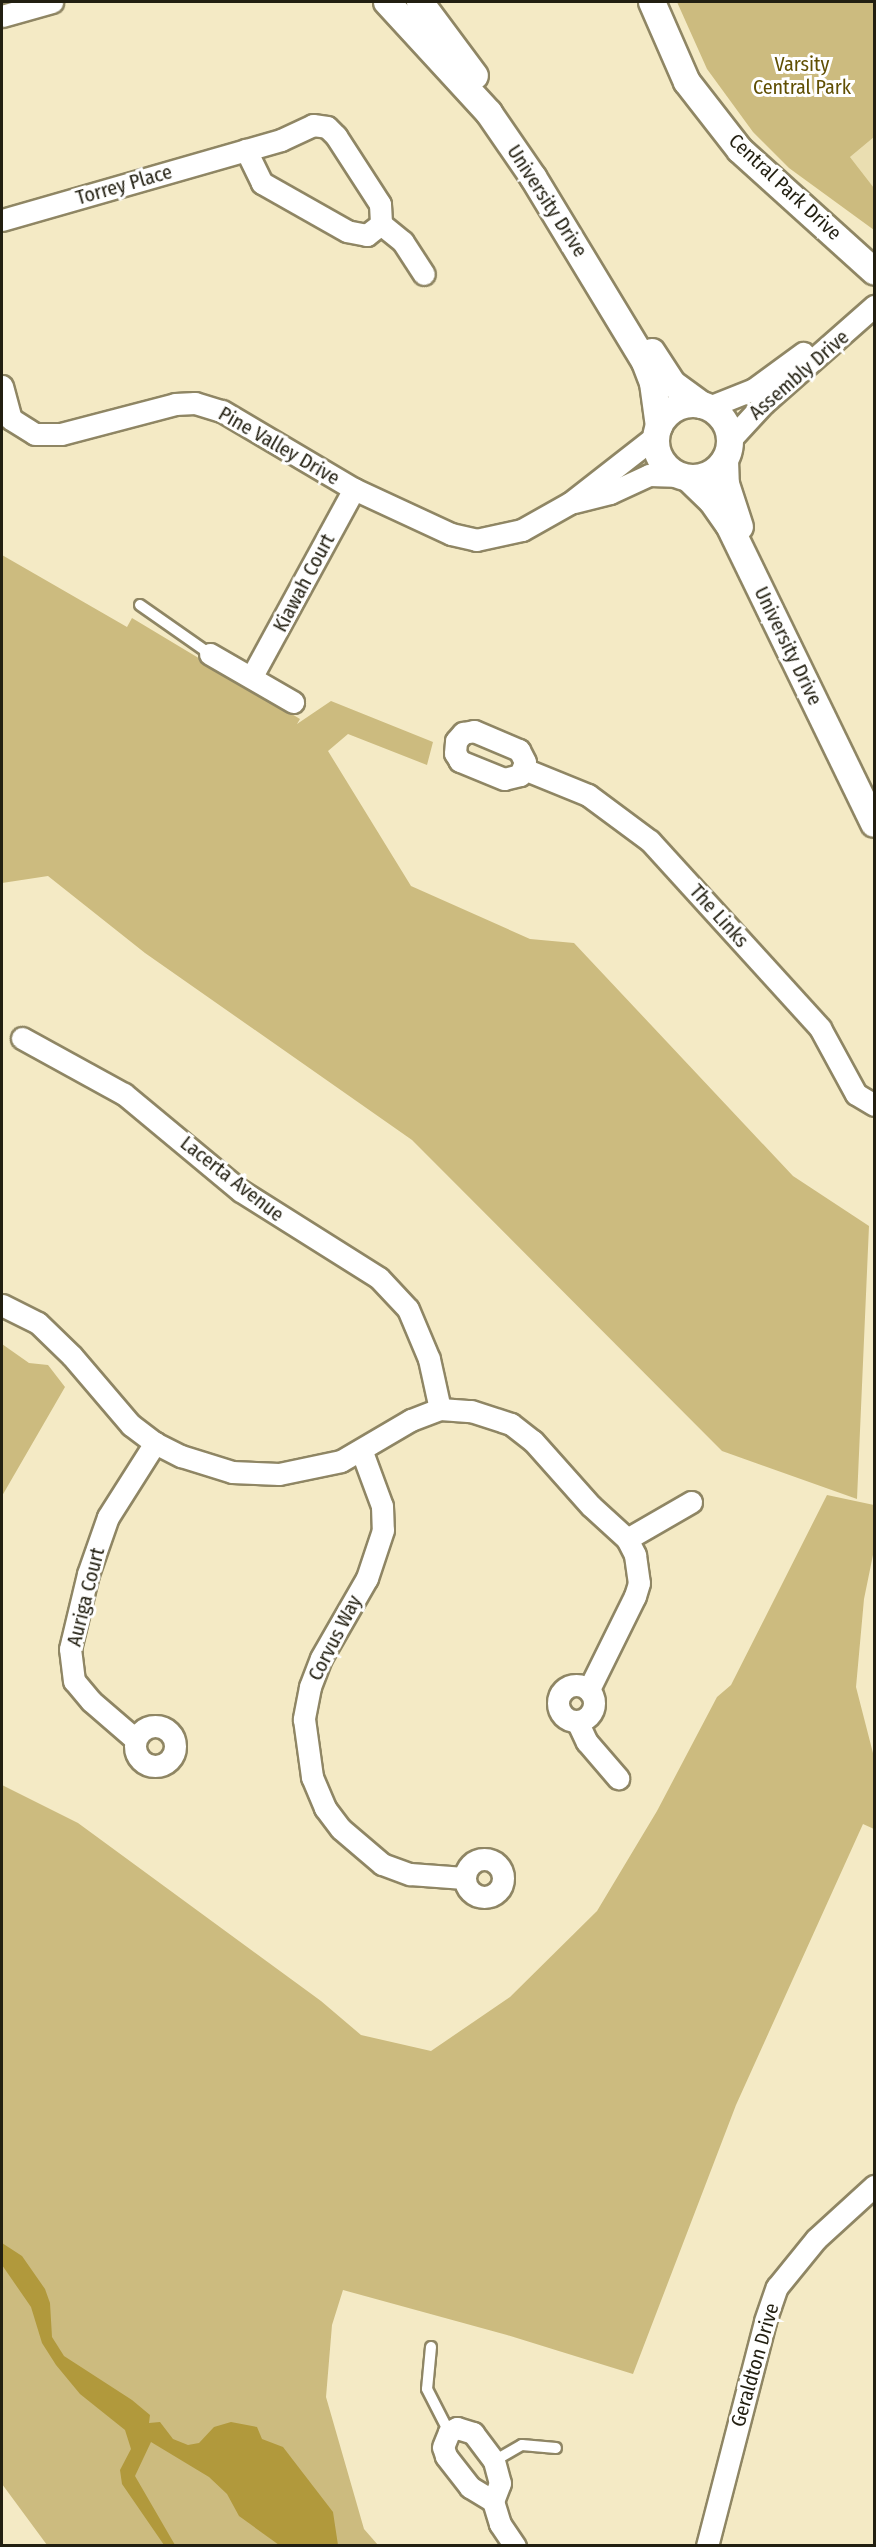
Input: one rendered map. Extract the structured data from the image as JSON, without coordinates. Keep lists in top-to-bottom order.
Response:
{
  "streets": {
    "street": [
      "Torrey Place",
      "Central Park Drive",
      "University Drive",
      "Assembly Drive",
      "Pine Valley Drive",
      "Kiawah Court",
      "The Links",
      "Lacerta Avenue",
      "Auriga Court",
      "Corvus Way",
      "Geraldton Drive"
    ]
  },
  "crossings": [
    ["University Drive", "Assembly Drive"],
    ["University Drive", "Pine Valley Drive"],
    ["Assembly Drive", "Pine Valley Drive"],
    ["Pine Valley Drive", "Kiawah Court"]
  ],
  "parks": ["Varsity Central Park"]
}
